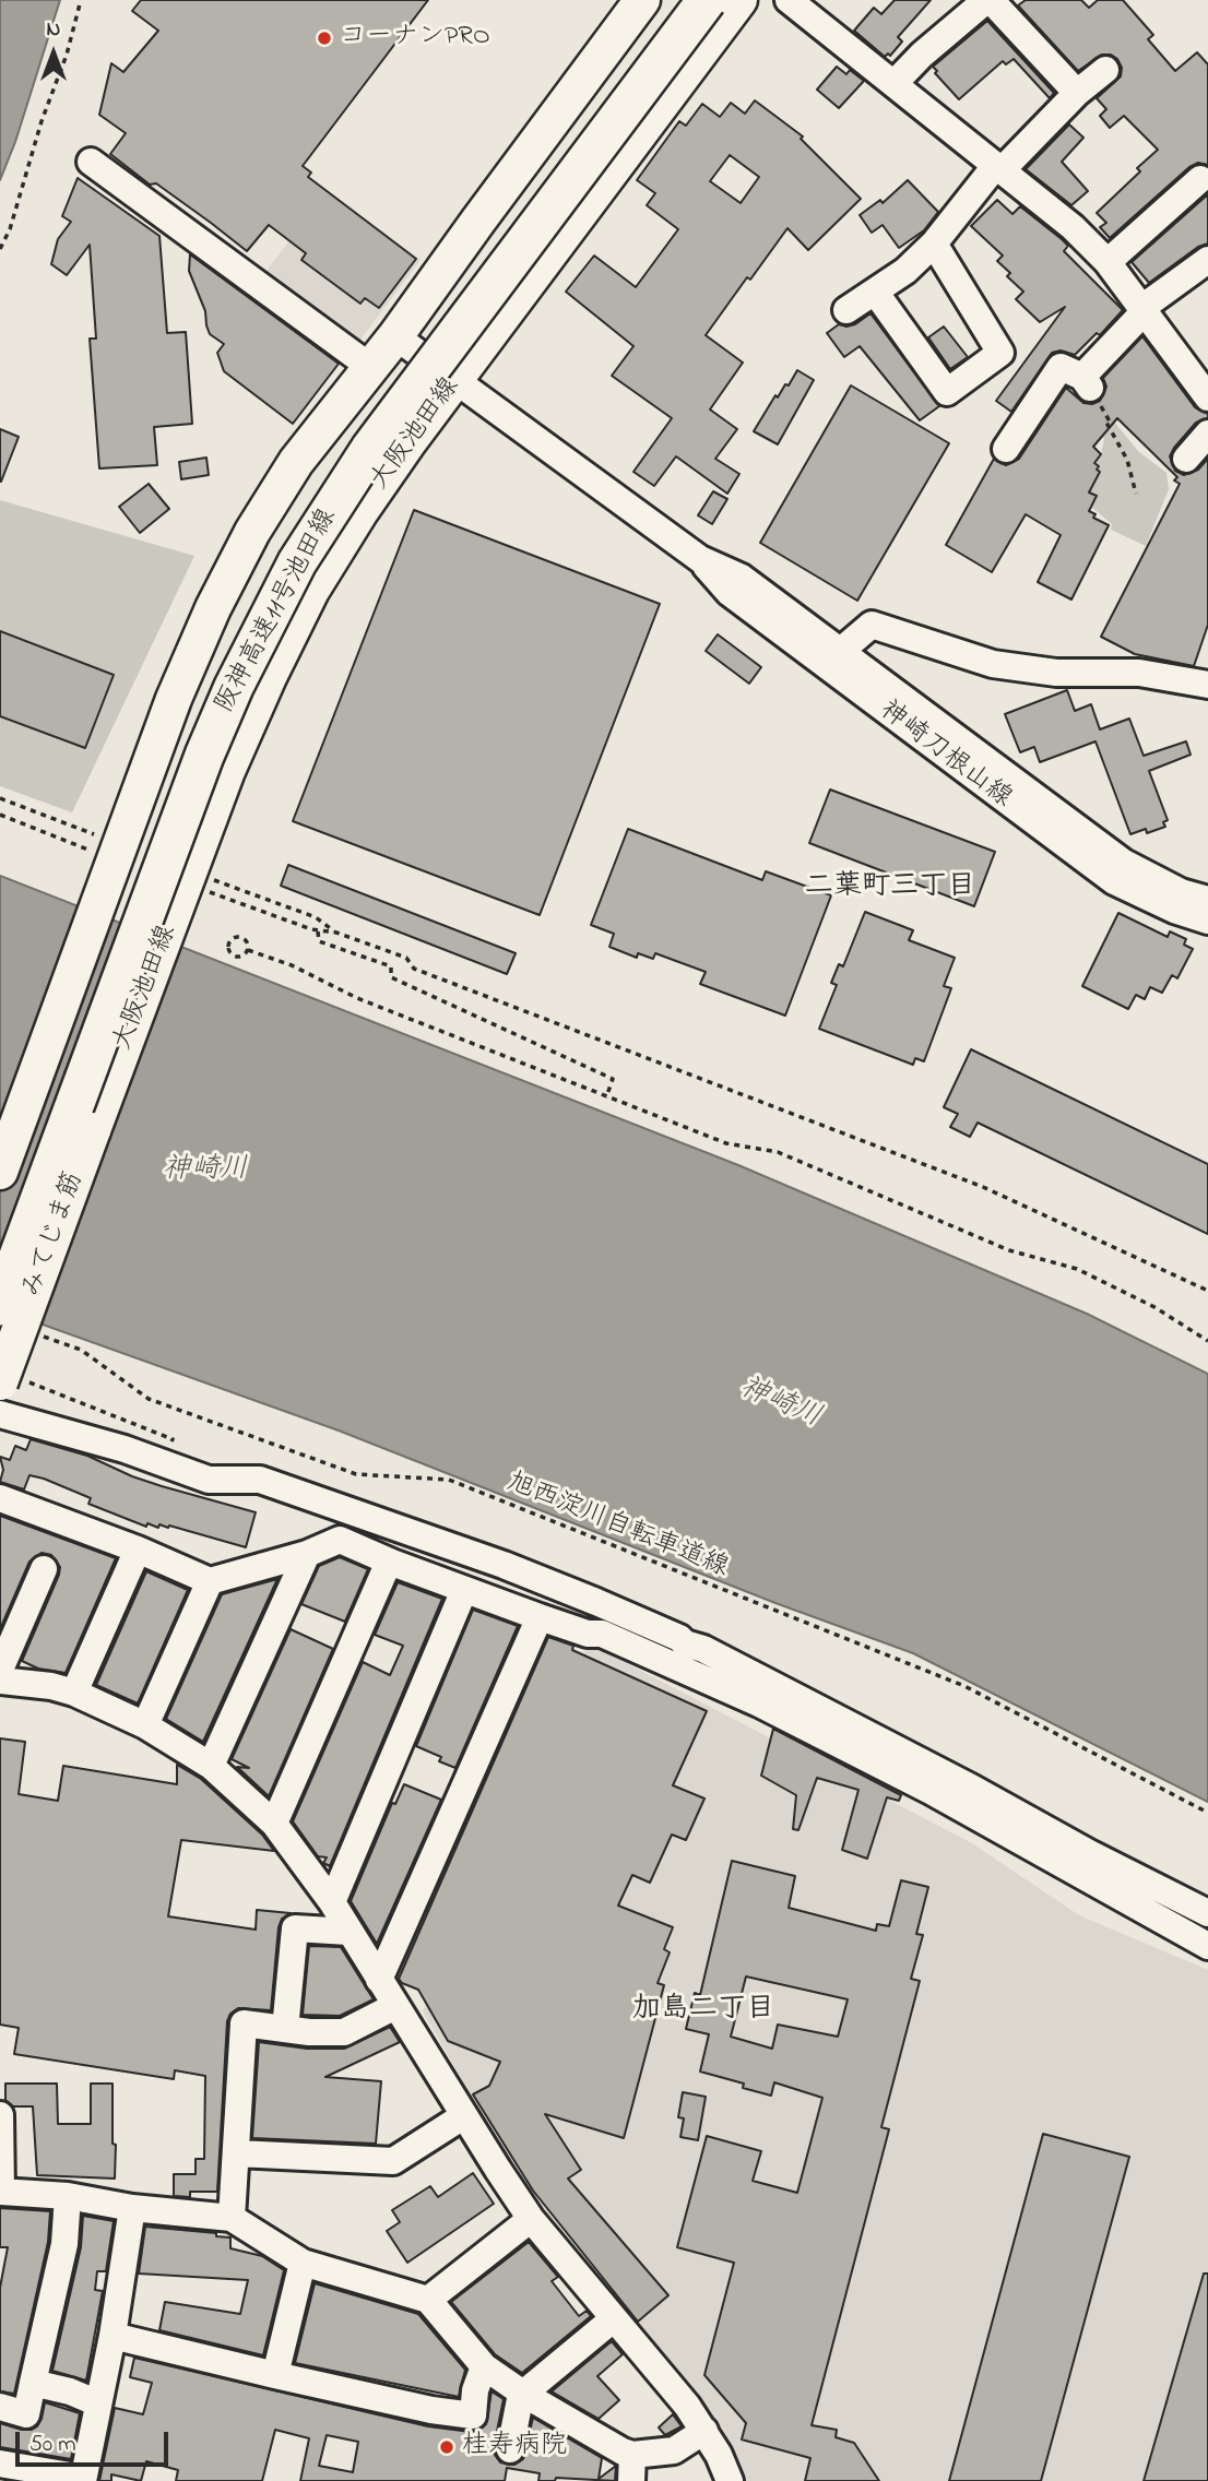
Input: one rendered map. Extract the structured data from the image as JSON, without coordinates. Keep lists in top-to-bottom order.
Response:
{
  "streets": {
    "highway": ["阪神高速11号池田線"],
    "main road": ["大阪池田線", "みてじま筋"],
    "street": ["神崎刀根山線"],
    "path": ["旭西淀川自転車道線"]
  },
  "crossings": [
    ["大阪池田線", "神崎刀根山線"],
    ["大阪池田線", "みてじま筋"]
  ],
  "districts": ["二葉町三丁目", "加島二丁目"],
  "water": ["神崎川"],
  "places": ["コーナンPRO", "桂寿病院"],
  "scale_bar": "50 m",
  "north": "top"
}
